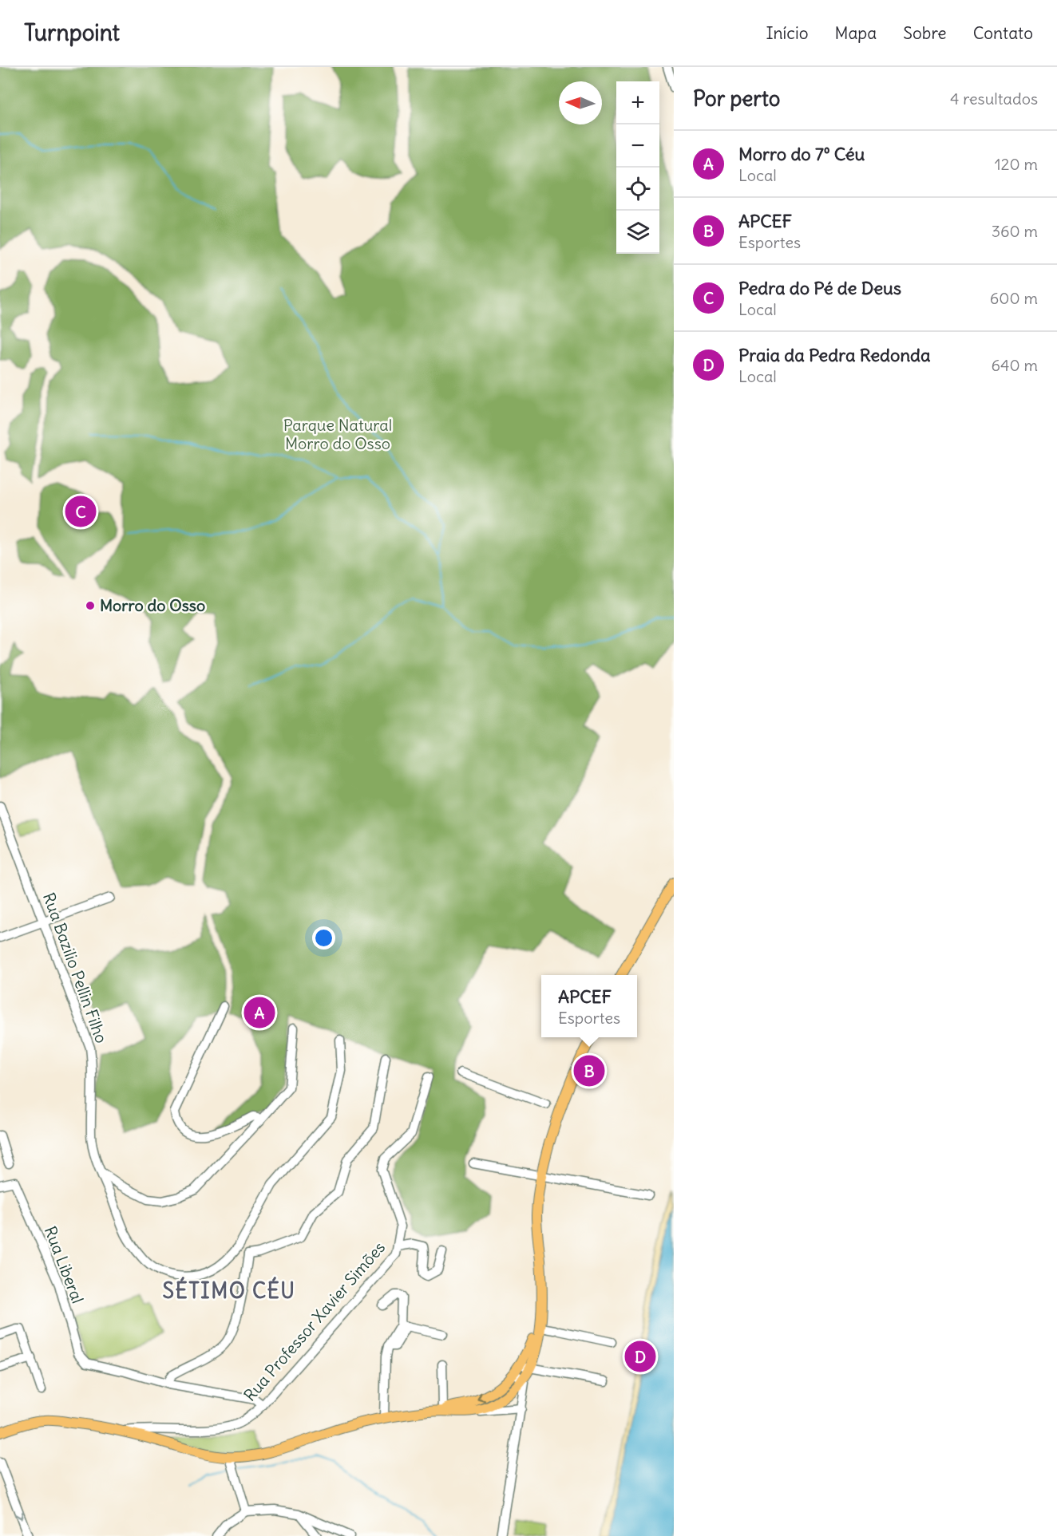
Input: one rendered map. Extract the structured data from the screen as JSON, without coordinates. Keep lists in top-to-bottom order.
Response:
{
  "streets": {
    "street": ["Rua Bazilio Pellin Filho", "Rua Liberal", "Rua Professor Xavier Simões"]
  },
  "districts": ["SÉTIMO CÉU"],
  "parks": ["Parque Natural Morro do Osso"],
  "places": ["Morro do Osso"],
  "north": "left",
  "page": {
    "header": "Turnpoint",
    "nav": [
      "Início",
      "Mapa",
      "Sobre",
      "Contato"
    ],
    "heading": ["Por perto", "4 resultados"],
    "map_buttons": ["+", "−"],
    "list": [
      {
        "mark": "A",
        "name": "Morro do 7º Céu",
        "note": "Local",
        "value": "120 m"
      },
      {
        "mark": "B",
        "name": "APCEF",
        "note": "Esportes",
        "value": "360 m"
      },
      {
        "mark": "C",
        "name": "Pedra do Pé de Deus",
        "note": "Local",
        "value": "600 m"
      },
      {
        "mark": "D",
        "name": "Praia da Pedra Redonda",
        "note": "Local",
        "value": "640 m"
      }
    ],
    "pins": [
      "C",
      "A",
      "B",
      "D"
    ],
    "popup": ["APCEF", "Esportes"]
  }
}
